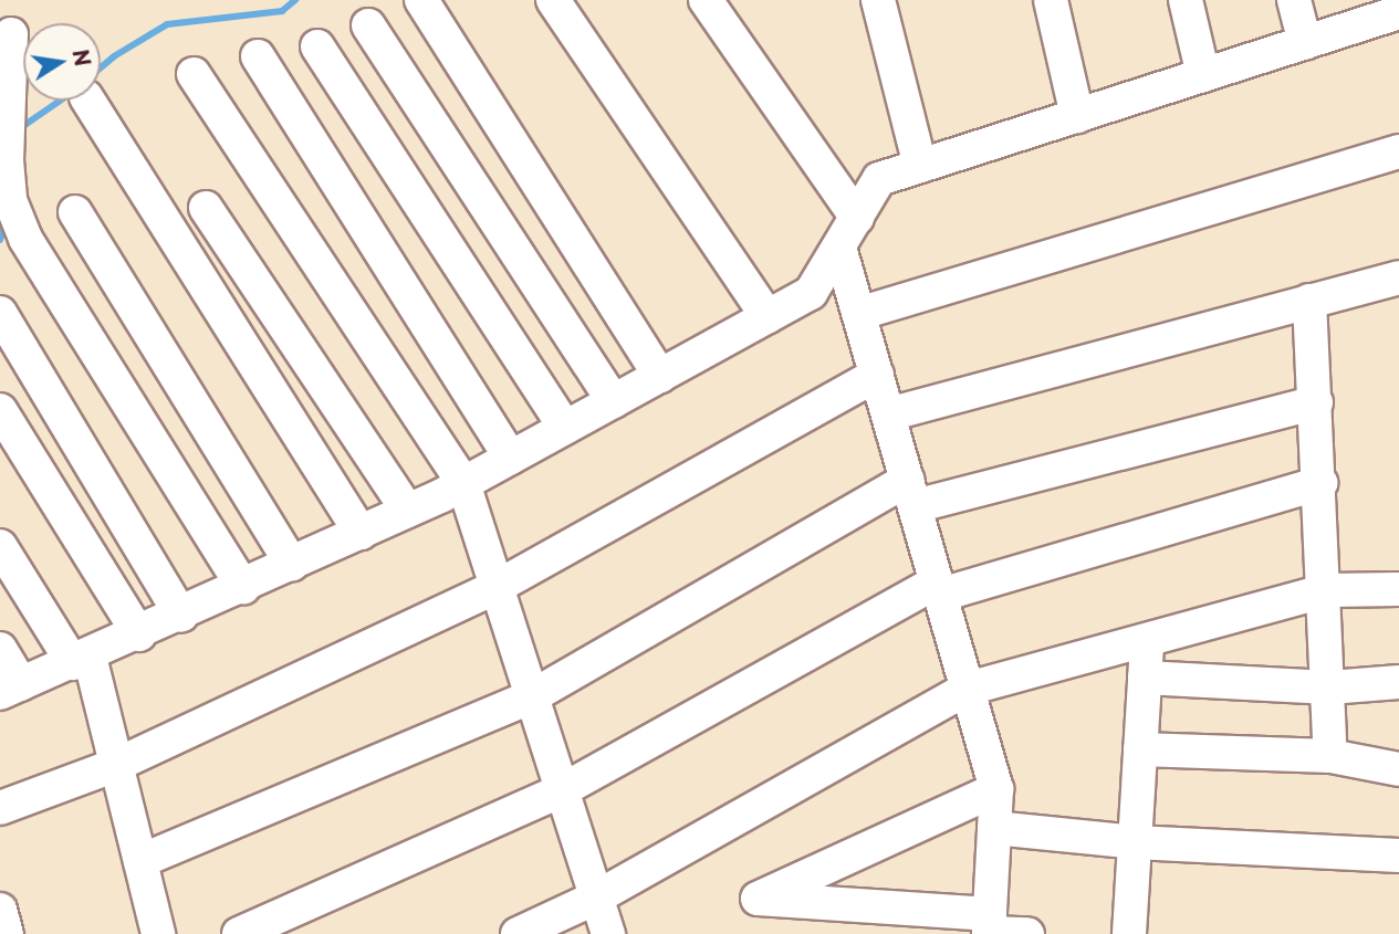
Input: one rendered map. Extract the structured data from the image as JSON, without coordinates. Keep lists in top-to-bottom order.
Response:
{
  "north": "right"
}
